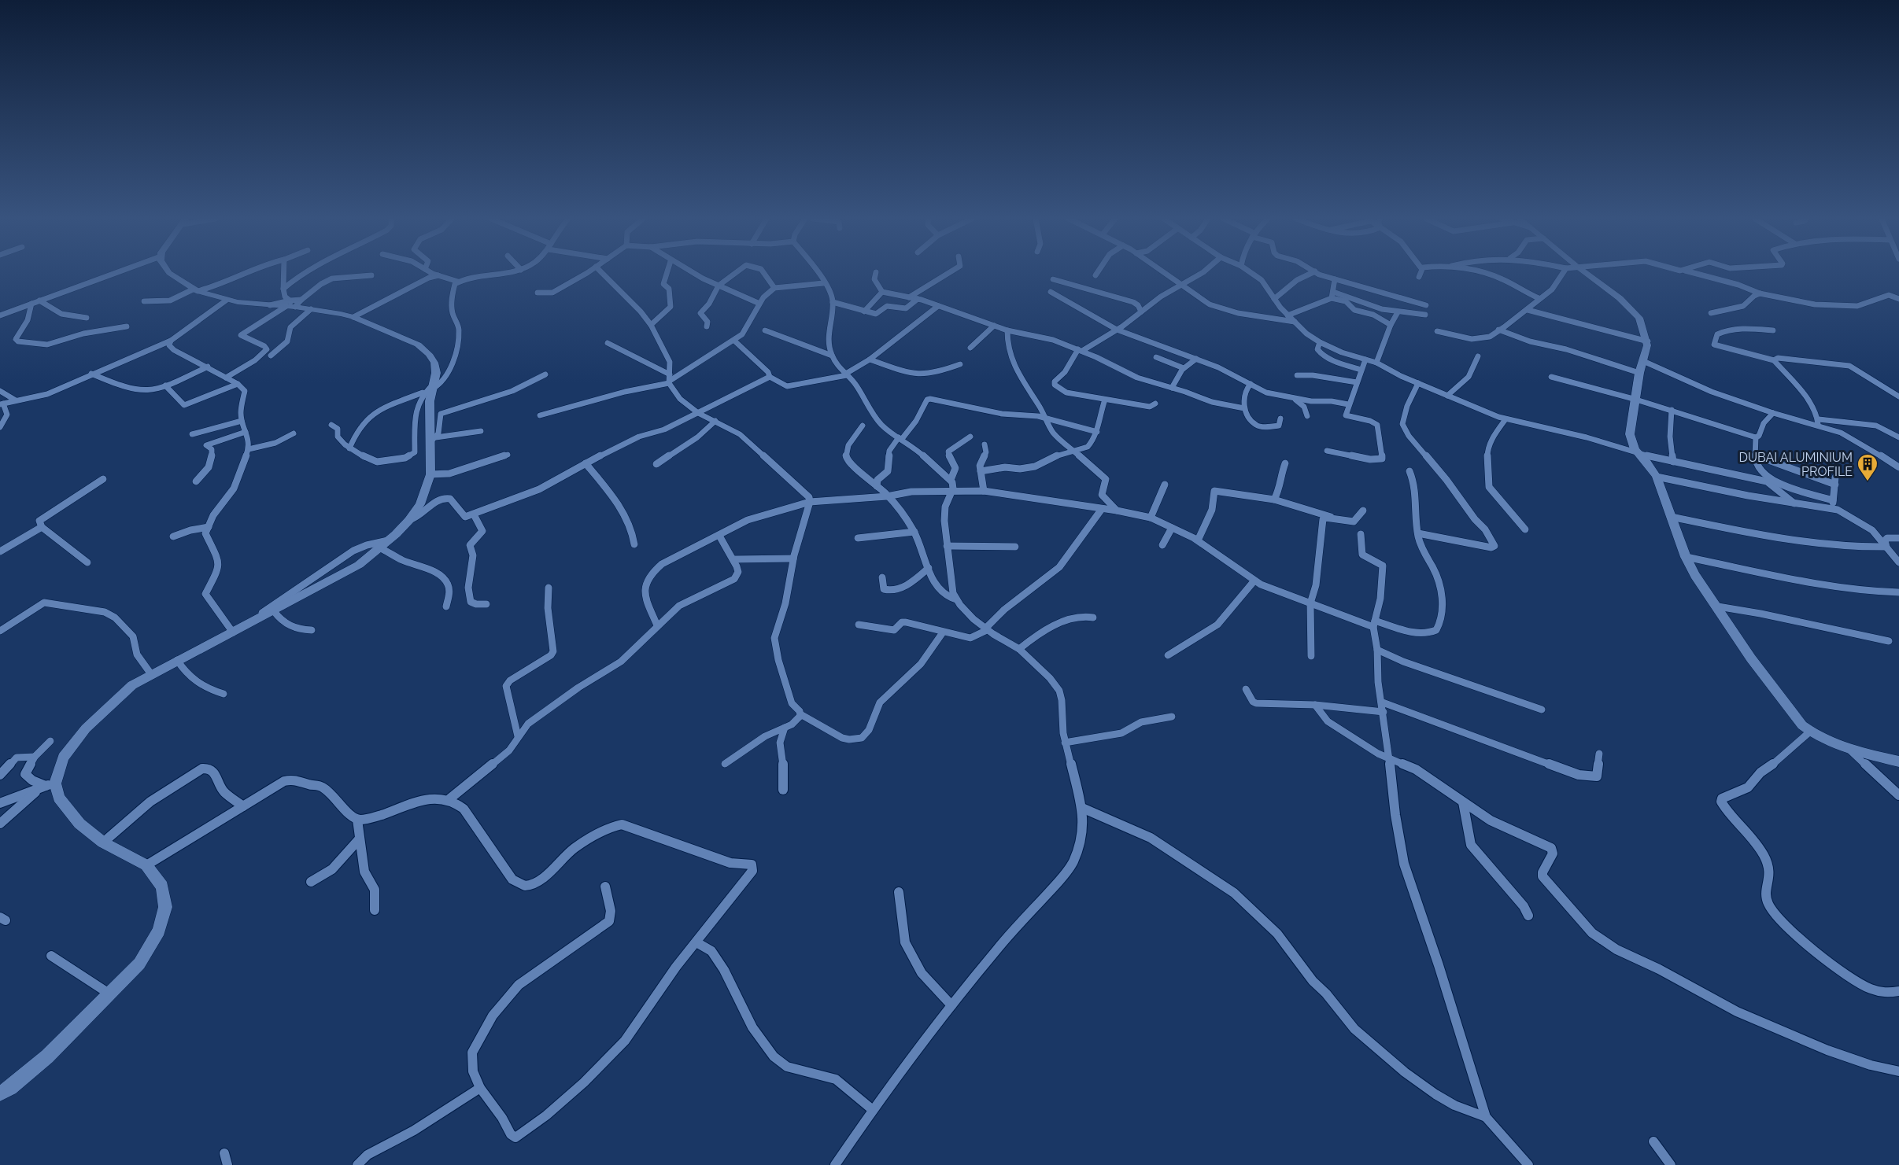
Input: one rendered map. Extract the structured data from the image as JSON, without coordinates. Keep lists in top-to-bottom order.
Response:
{
  "places": {
    "building": ["DUBAI ALUMINIUM PROFILE"]
  }
}
